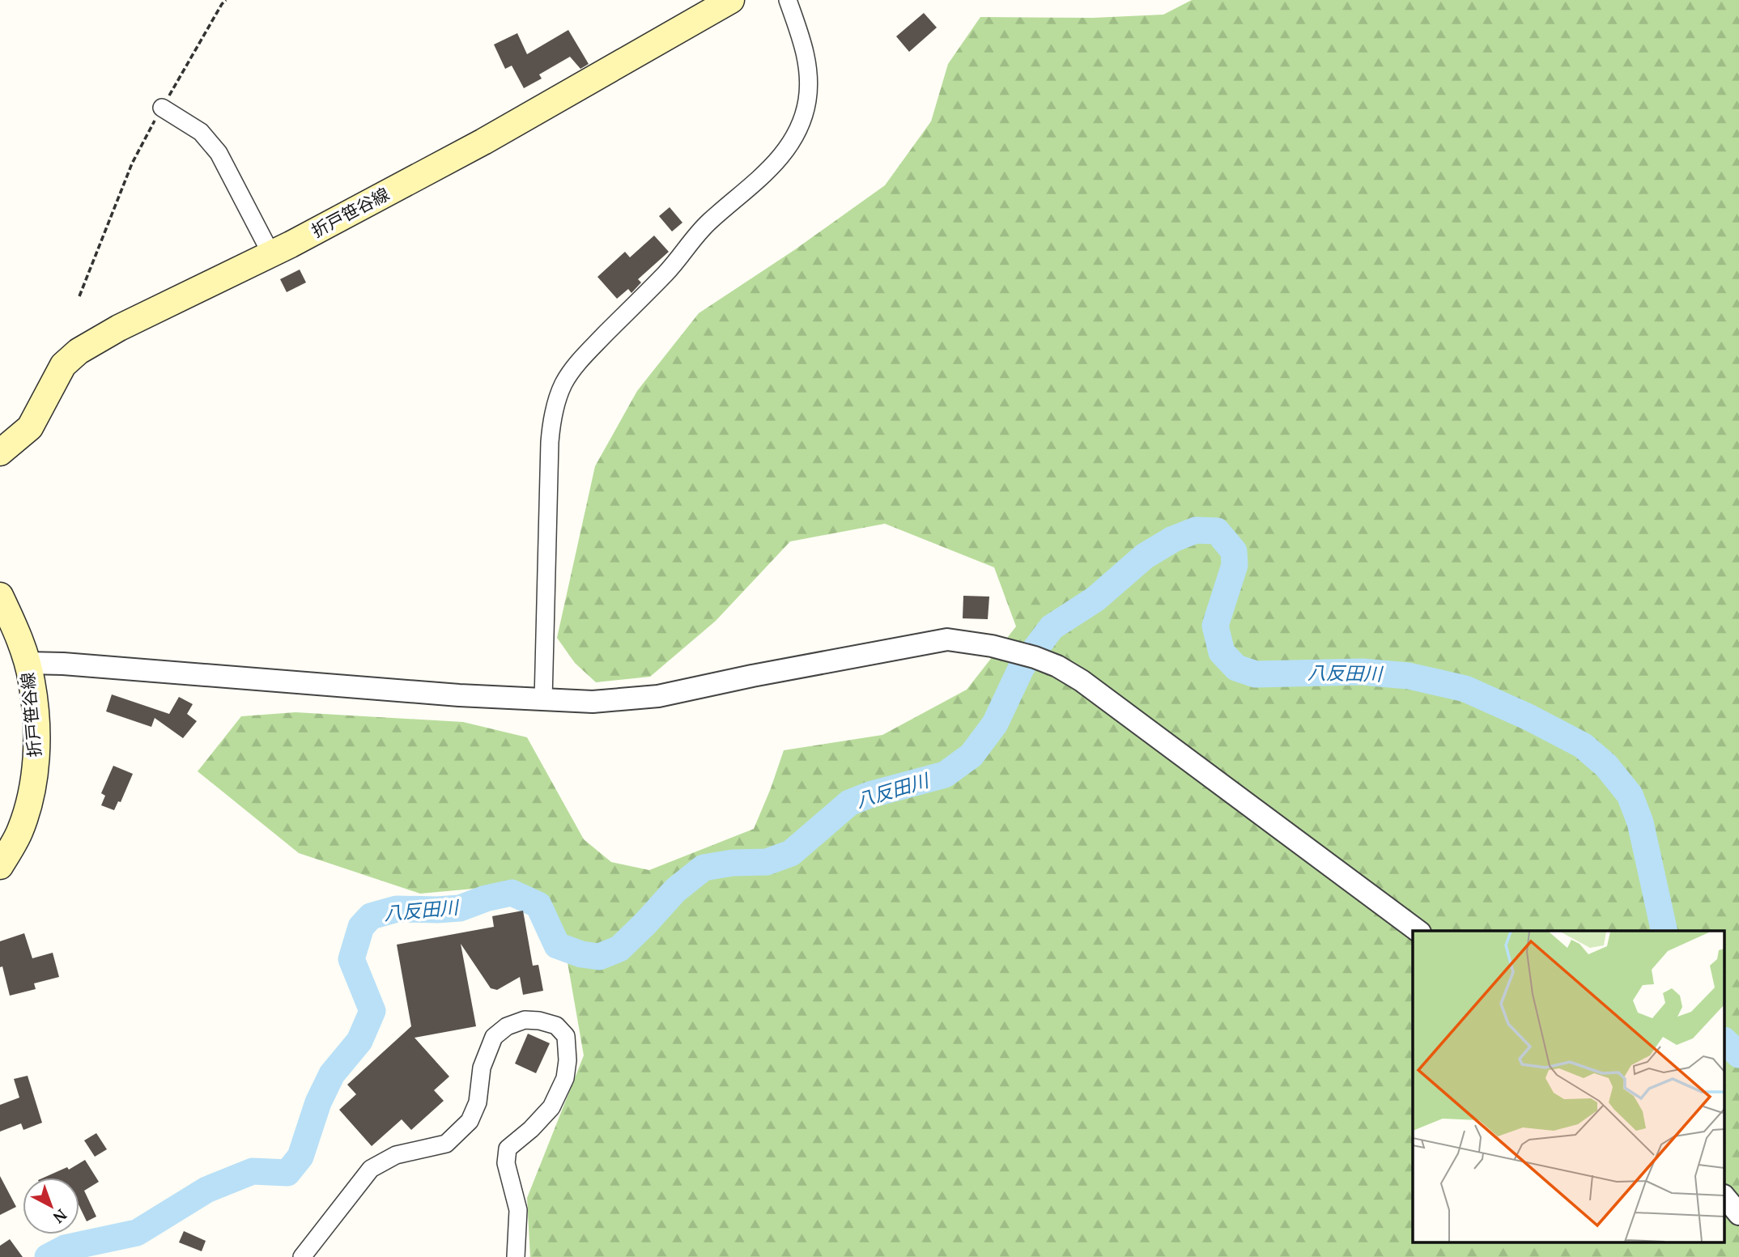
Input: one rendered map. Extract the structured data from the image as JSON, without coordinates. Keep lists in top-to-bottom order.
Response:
{
  "streets": {
    "main road": ["折戸笹谷線"]
  },
  "water": ["八反田川"],
  "north": "bottom right"
}
